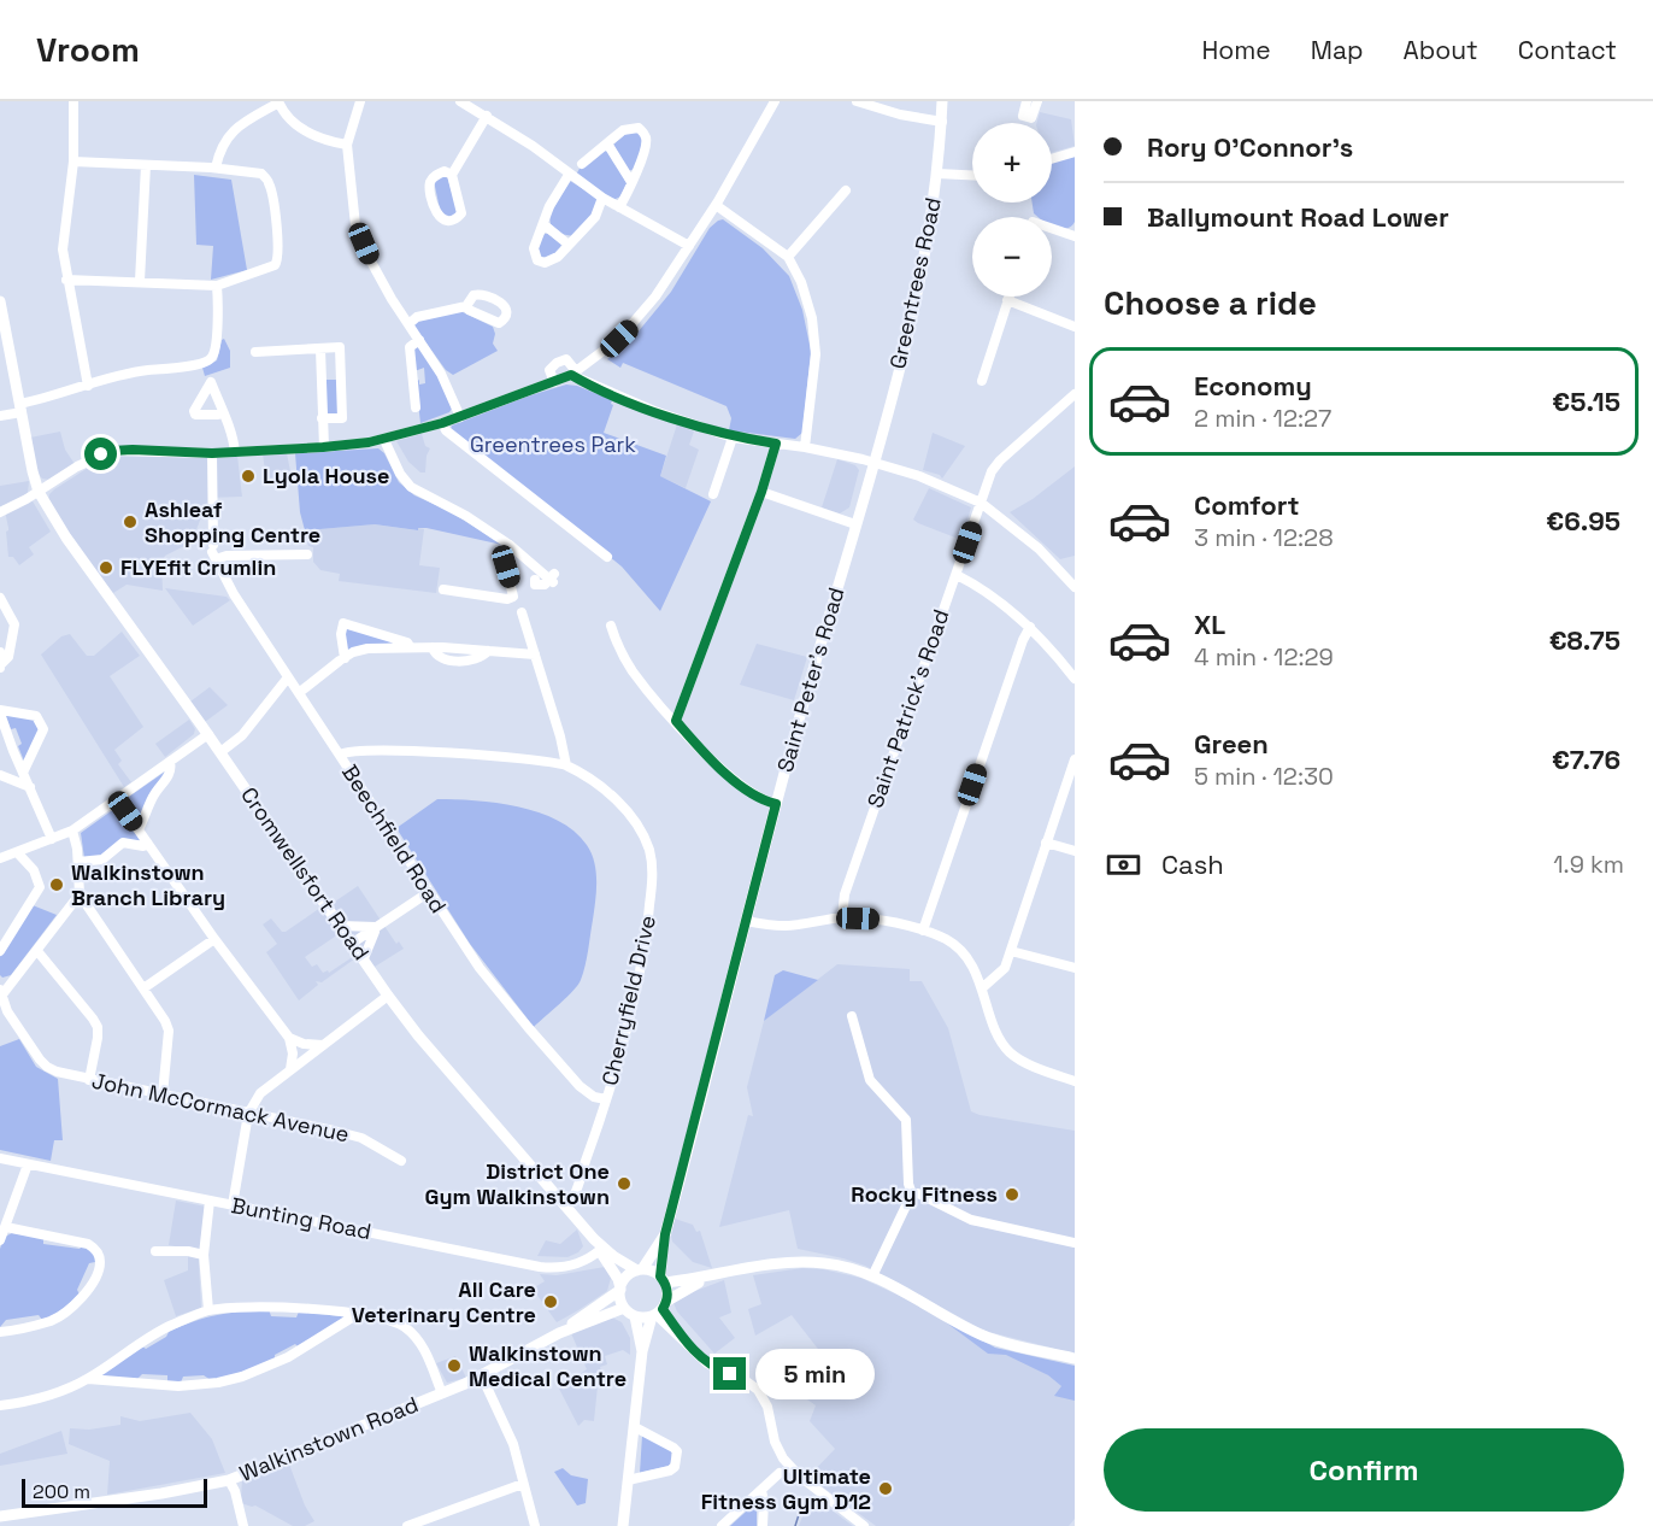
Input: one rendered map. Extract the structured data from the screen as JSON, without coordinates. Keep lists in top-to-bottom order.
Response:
{
  "streets": {
    "main road": [
      "Greentrees Road",
      "Saint Peter's Road",
      "Cromwellsfort Road",
      "Walkinstown Road"
    ],
    "street": [
      "Saint Patrick's Road",
      "Beechfield Road",
      "Cherryfield Drive",
      "John McCormack Avenue",
      "Bunting Road"
    ]
  },
  "crossings": [
    ["Greentrees Road", "Saint Peter's Road"],
    ["Saint Peter's Road", "Cromwellsfort Road"],
    ["Saint Peter's Road", "Walkinstown Road"],
    ["Beechfield Road", "Cherryfield Drive"],
    ["Cromwellsfort Road", "Cherryfield Drive"],
    ["Cromwellsfort Road", "Bunting Road"],
    ["Cromwellsfort Road", "Walkinstown Road"]
  ],
  "parks": ["Greentrees Park"],
  "places": [
    "Lyola House",
    "Ashleaf Shopping Centre",
    "FLYEfit Crumlin",
    "Walkinstown Branch Library",
    "District One Gym Walkinstown",
    "Rocky Fitness",
    "All Care Veterinary Centre",
    "Walkinstown Medical Centre",
    "Ultimate Fitness Gym D12"
  ],
  "scale_bar": "200 m",
  "page": {
    "header": "Vroom",
    "nav": [
      "Home",
      "Map",
      "About",
      "Contact"
    ],
    "banner": ["Rory O'Connor's", "Ballymount Road Lower"],
    "map_buttons": ["+", "−"],
    "heading": "Choose a ride",
    "list": [
      {
        "name": "Economy",
        "note": "2 min · 12:27",
        "value": "€5.15"
      },
      {
        "name": "Comfort",
        "note": "3 min · 12:28",
        "value": "€6.95"
      },
      {
        "name": "XL",
        "note": "4 min · 12:29",
        "value": "€8.75"
      },
      {
        "name": "Green",
        "note": "5 min · 12:30",
        "value": "€7.76"
      }
    ],
    "pay": ["Cash", "1.9 km"],
    "bubble": "5 min",
    "buttons": "Confirm",
    "scale": "200 m"
  }
}
